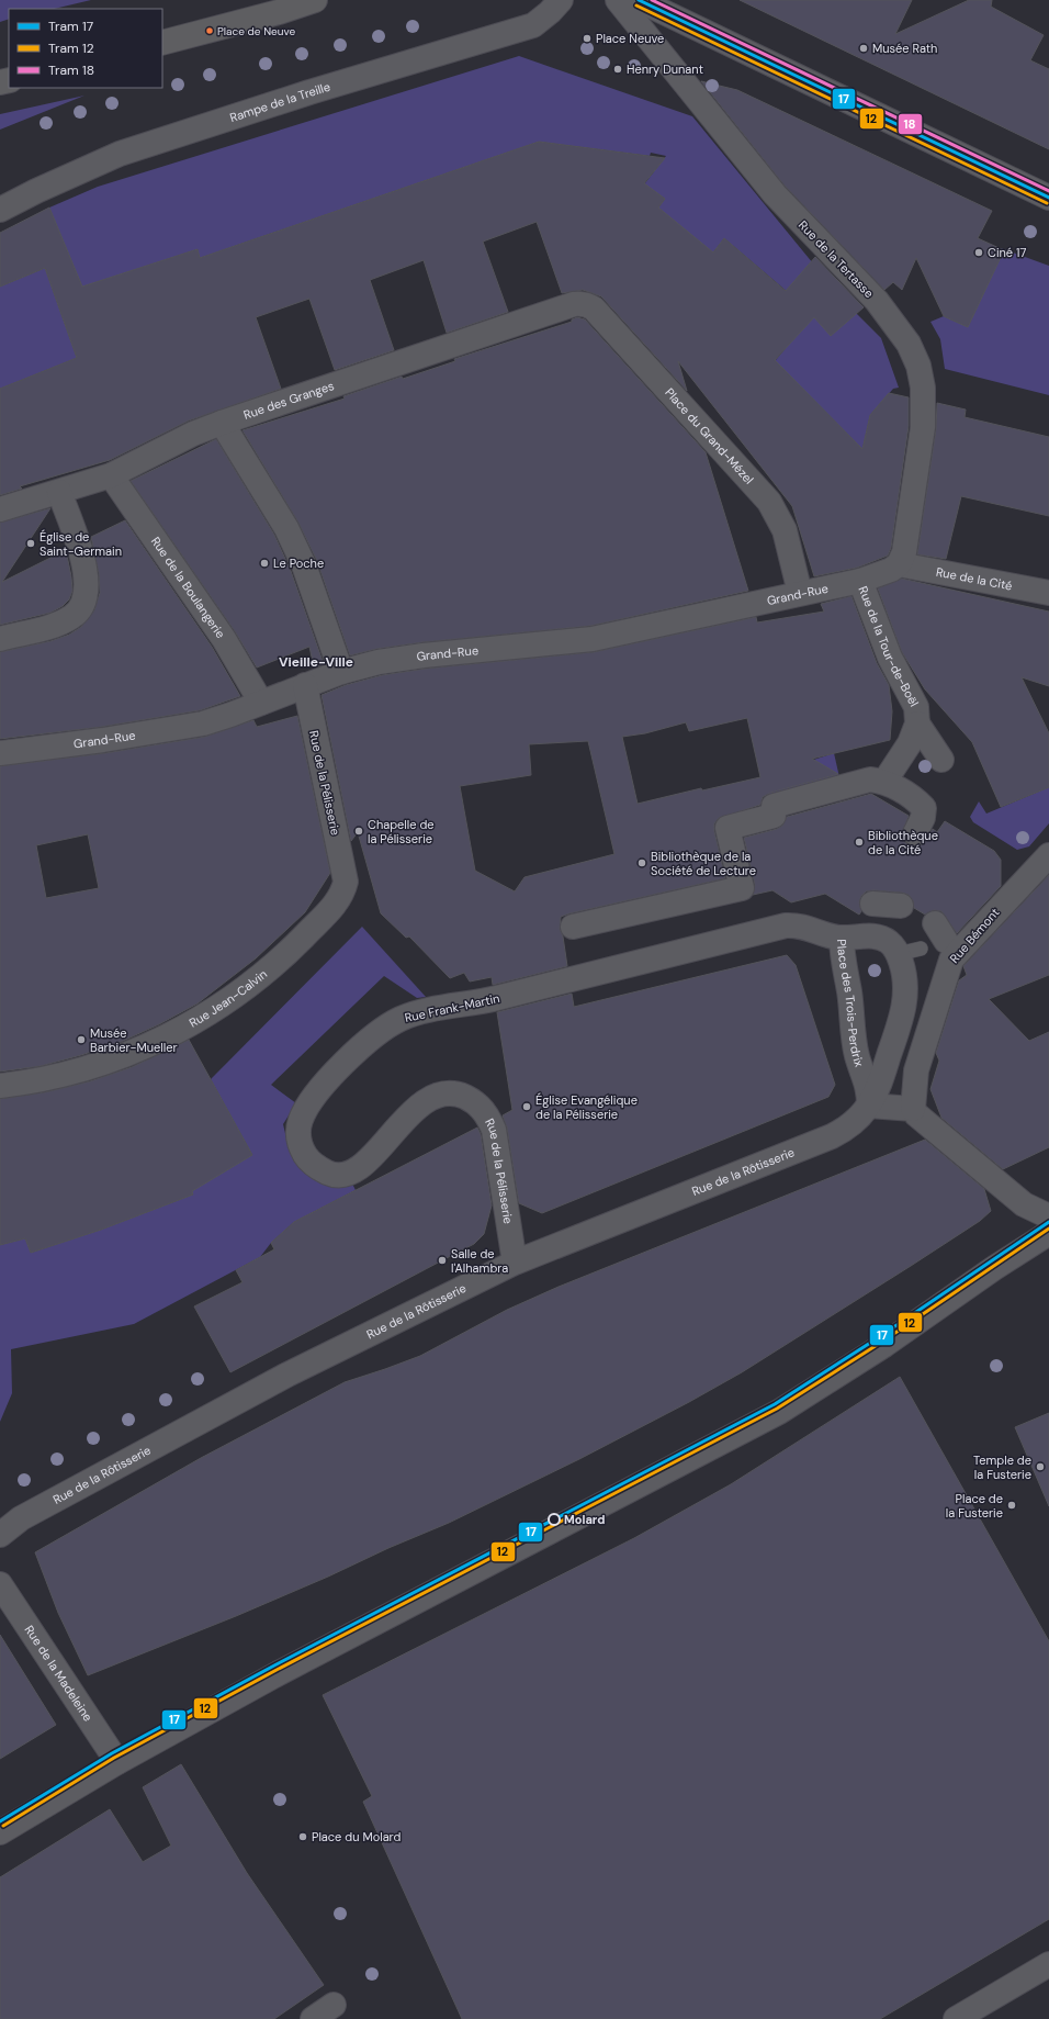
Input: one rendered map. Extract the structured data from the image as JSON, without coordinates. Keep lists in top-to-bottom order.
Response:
{
  "streets": {
    "street": [
      "Rampe de la Treille",
      "Rue de la Tertasse",
      "Rue des Granges",
      "Place du Grand-Mézel",
      "Rue de la Cité",
      "Rue de la Boulangerie",
      "Grand-Rue",
      "Rue de la Tour-de-Boël",
      "Rue de la Pélisserie",
      "Rue Bémont",
      "Rue Jean-Calvin",
      "Place des Trois-Perdrix",
      "Rue Frank-Martin",
      "Rue de la Rôtisserie",
      "Rue de la Madeleine"
    ]
  },
  "crossings": [
    ["Rue de la Tertasse", "Rue de la Cité"],
    ["Rue de la Tertasse", "Grand-Rue"],
    ["Rue des Granges", "Place du Grand-Mézel"],
    ["Rue des Granges", "Rue de la Boulangerie"],
    ["Place du Grand-Mézel", "Grand-Rue"],
    ["Rue de la Cité", "Grand-Rue"],
    ["Rue de la Boulangerie", "Grand-Rue"],
    ["Grand-Rue", "Rue de la Tour-de-Boël"],
    ["Grand-Rue", "Rue de la Pélisserie"],
    ["Rue de la Pélisserie", "Rue Jean-Calvin"],
    ["Rue de la Pélisserie", "Rue Frank-Martin"],
    ["Rue de la Pélisserie", "Rue de la Rôtisserie"],
    ["Place des Trois-Perdrix", "Rue Frank-Martin"],
    ["Place des Trois-Perdrix", "Rue de la Rôtisserie"]
  ],
  "districts": ["Vieille-Ville"],
  "places": [
    "Place de Neuve",
    "Place Neuve",
    "Musée Rath",
    "Henry Dunant",
    "Ciné 17",
    "Église de Saint-Germain",
    "Le Poche",
    "Chapelle de la Pélisserie",
    "Bibliothèque de la Cité",
    "Bibliothèque de la Société de Lecture",
    "Musée Barbier-Mueller",
    "Église Evangélique de la Pélisserie",
    "Salle de l'Alhambra",
    "Temple de la Fusterie",
    "Place de la Fusterie",
    "Molard",
    "Place du Molard"
  ],
  "lines": ["tram line 17", "tram line 18", "tram line 12"],
  "legend": ["Tram 17", "Tram 12", "Tram 18"]
}
